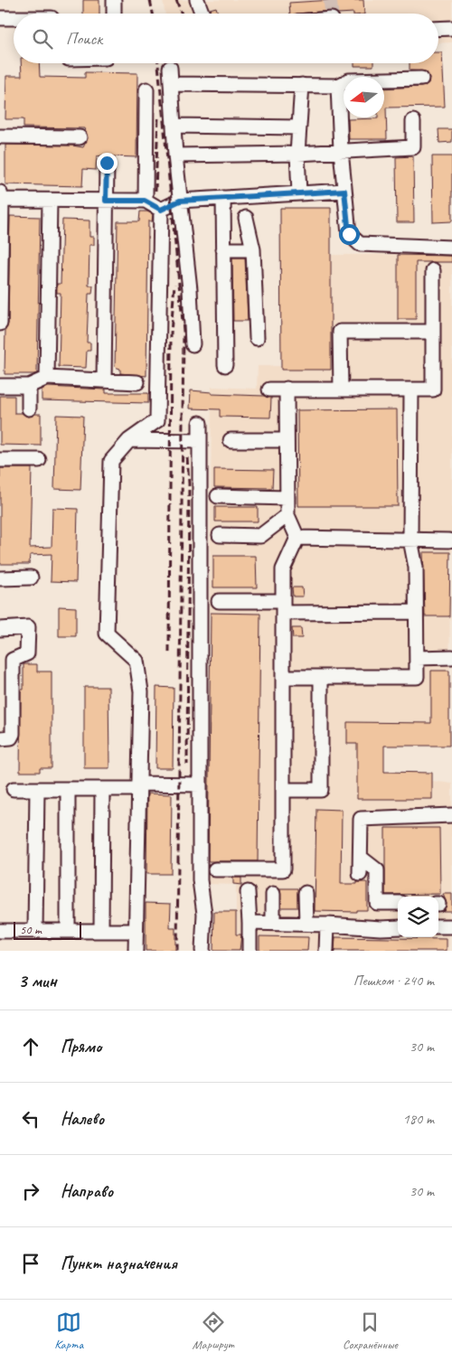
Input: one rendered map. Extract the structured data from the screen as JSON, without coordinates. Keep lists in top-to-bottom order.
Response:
{
  "scale_bar": "50 m",
  "north": "left",
  "page": {
    "search": "Поиск",
    "scale": "50 m",
    "heading": ["3 мин", "Пешком · 240 m"],
    "list": [
      ["Прямо", "30 m"],
      ["Налево", "180 m"],
      ["Направо", "30 m"],
      "Пункт назначения"
    ],
    "nav": ["Карта", "Маршрут", "Сохранённые"]
  }
}
